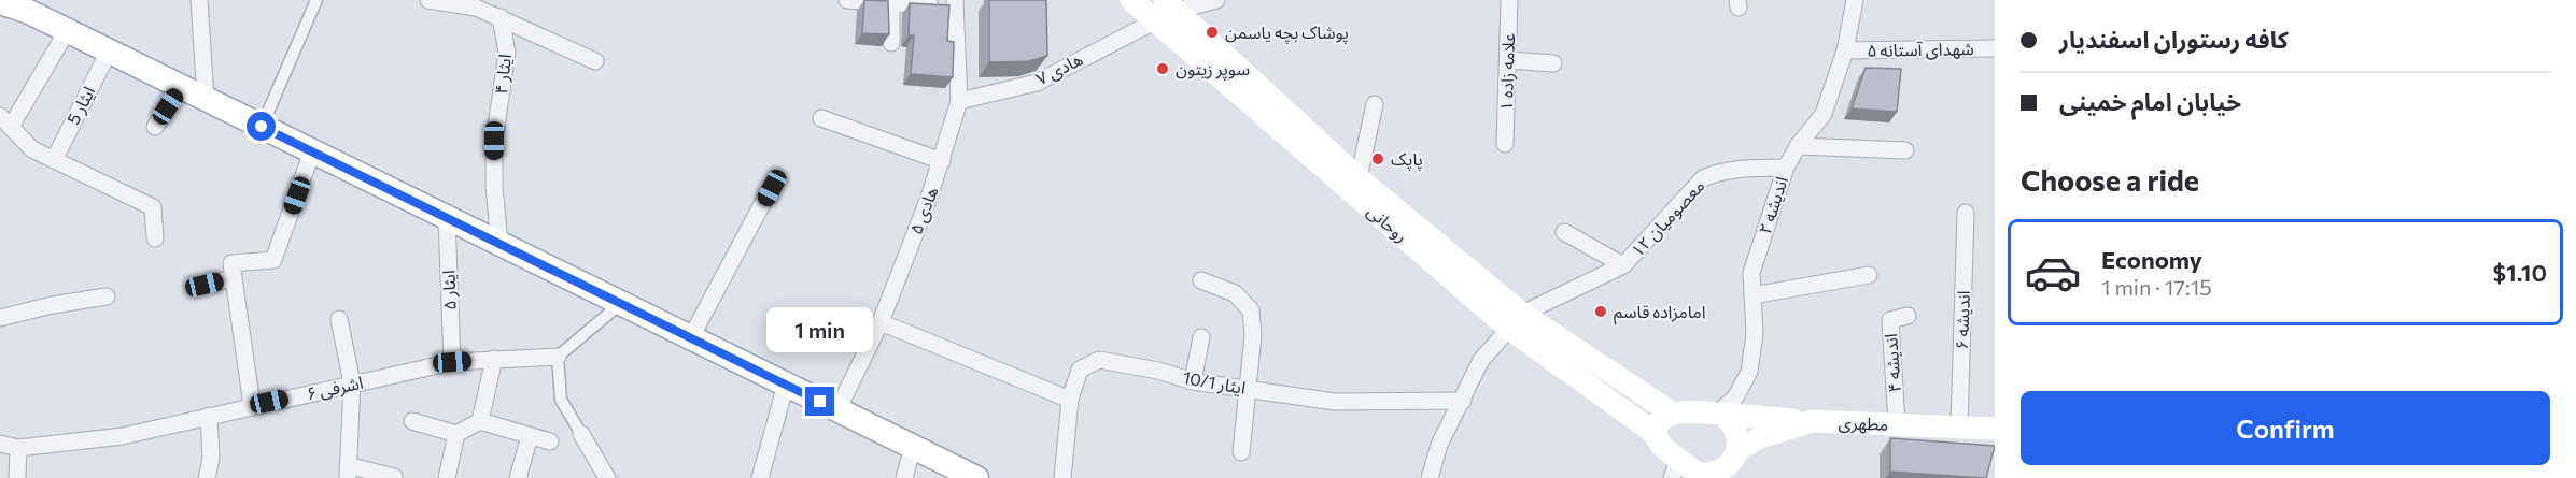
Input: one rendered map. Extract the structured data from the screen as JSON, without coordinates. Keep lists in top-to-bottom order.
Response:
{
  "streets": {
    "main road": ["روحانی", "مطهری"],
    "street": [
      "شهدای آستانه ۵",
      "هادی ۷",
      "علامه زاده ۱",
      "ایثار ۴",
      "ایثار 5",
      "اندیشه ۲",
      "هادی ۵",
      "معصومیان ۱۲",
      "ایثار ۵",
      "اندیشه ۶",
      "اندیشه ۴",
      "ایثار 10/1",
      "اشرفی ۶"
    ]
  },
  "crossings": [
    ["شهدای آستانه ۵", "اندیشه ۲"],
    ["هادی ۷", "هادی ۵"],
    ["هادی ۷", "روحانی"],
    ["اندیشه ۲", "معصومیان ۱۲"],
    ["اندیشه ۲", "روحانی"],
    ["اندیشه ۲", "مطهری"],
    ["معصومیان ۱۲", "روحانی"],
    ["روحانی", "مطهری"],
    ["ایثار ۵", "اشرفی ۶"],
    ["اندیشه ۶", "مطهری"],
    ["اندیشه ۴", "مطهری"]
  ],
  "places": [
    "پوشاک بچه یاسمن",
    "سوپر زیتون",
    "پاپک",
    "امامزاده قاسم"
  ],
  "page": {
    "banner": ["کافه رستوران اسفندیار", "خیابان امام خمینی"],
    "heading": "Choose a ride",
    "list": [
      {
        "name": "Economy",
        "note": "1 min · 17:15",
        "value": "$1.10"
      }
    ],
    "bubble": "1 min",
    "buttons": "Confirm"
  }
}
